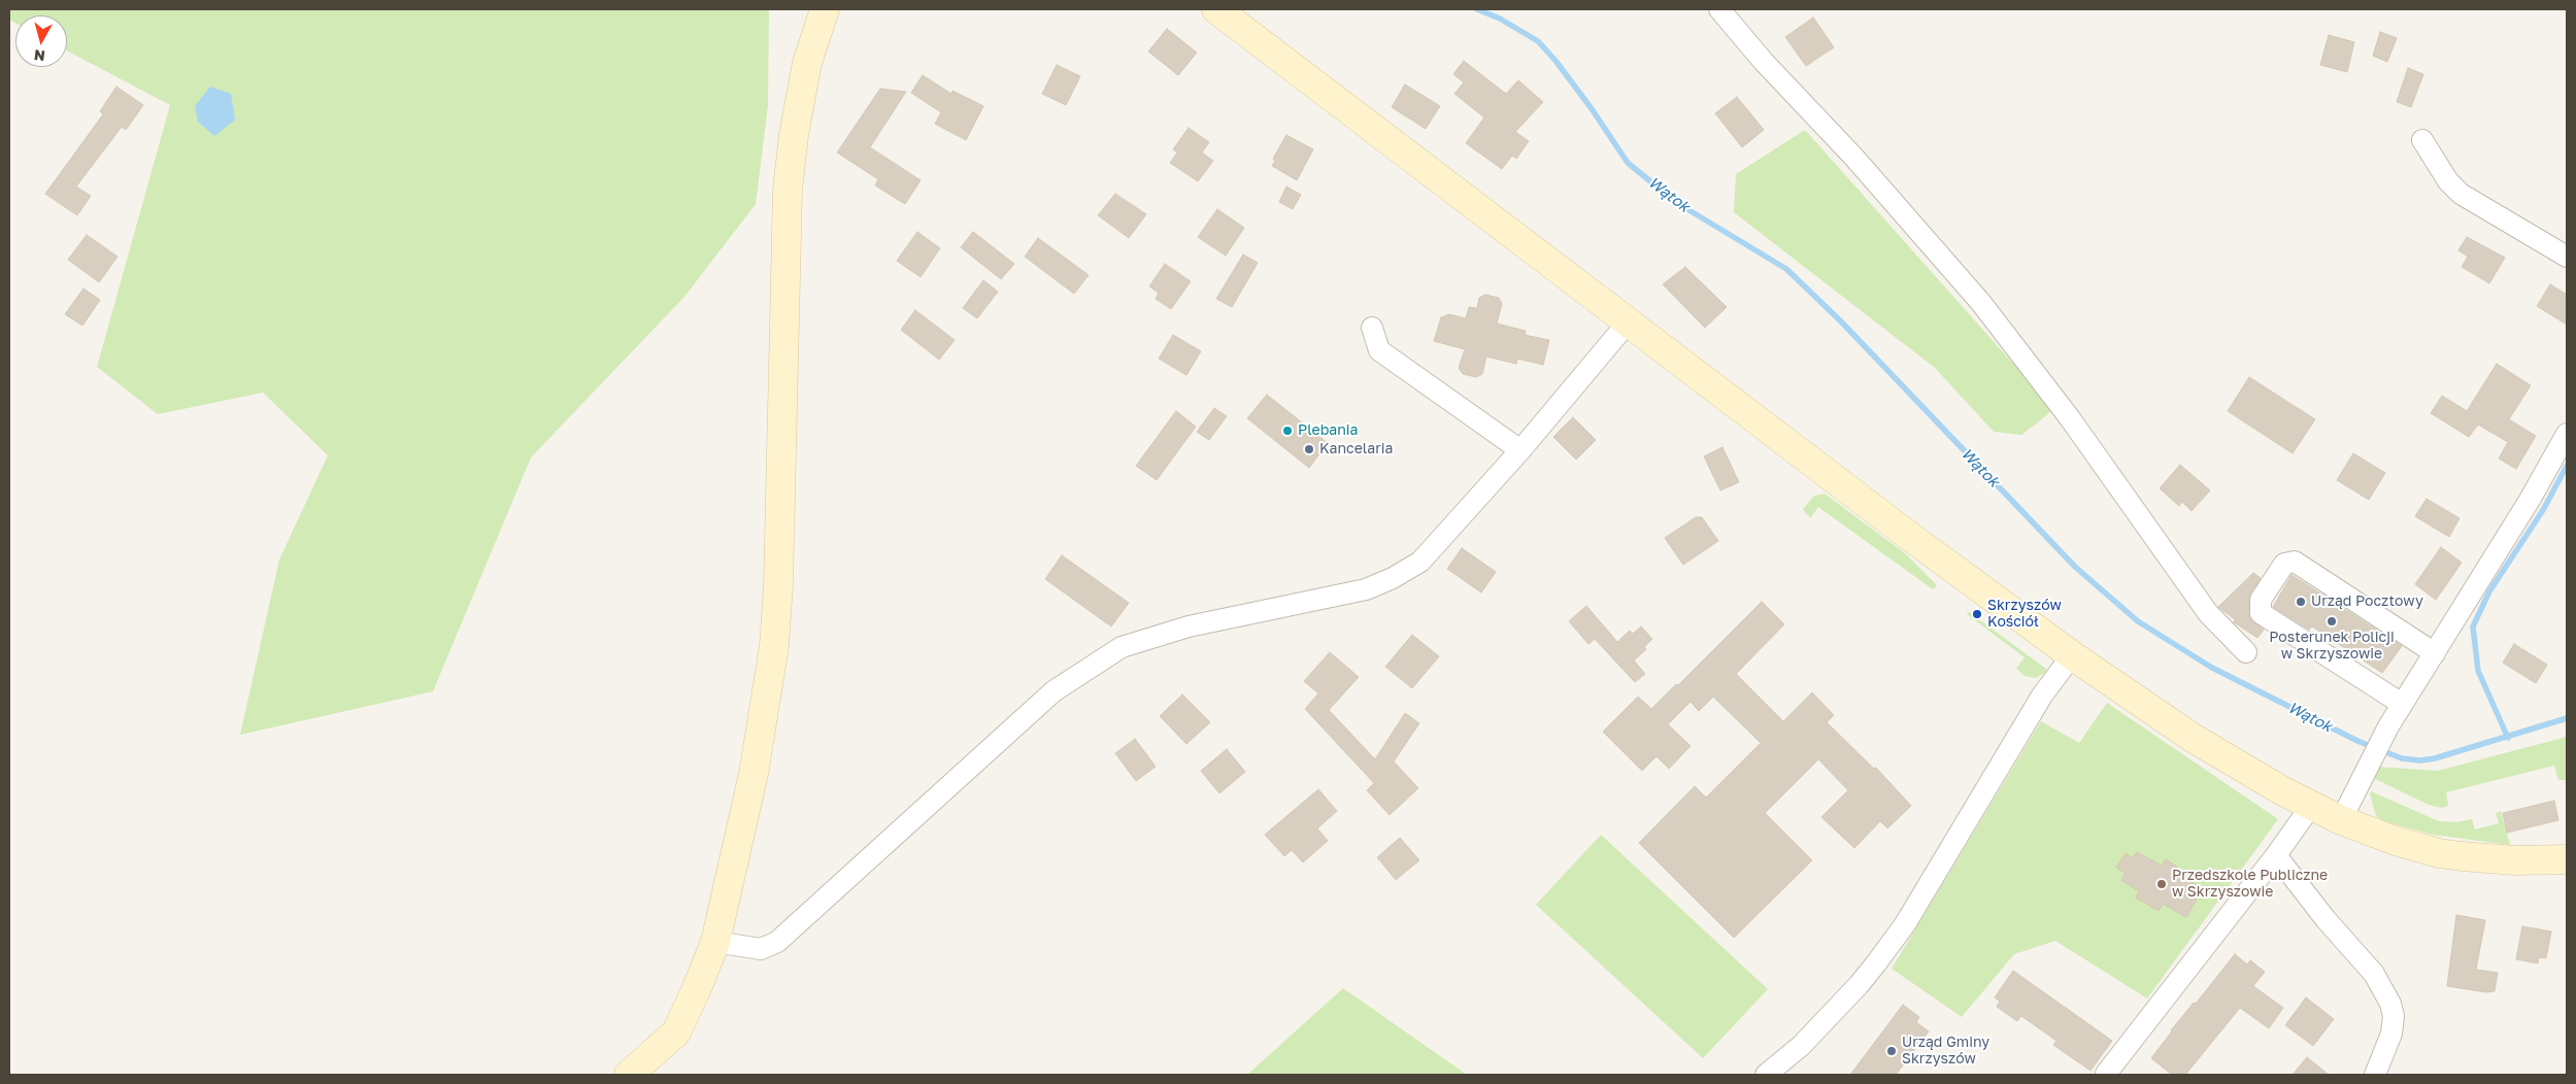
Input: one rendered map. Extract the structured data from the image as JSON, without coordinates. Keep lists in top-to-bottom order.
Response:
{
  "water": ["Wątok"],
  "places": [
    "Plebania",
    "Kancelaria",
    "Urząd Pocztowy",
    "Skrzyszów Kościół",
    "Posterunek Policji w Skrzyszowie",
    "Przedszkole Publiczne w Skrzyszowie",
    "Urząd Gminy Skrzyszów"
  ],
  "north": "bottom"
}
